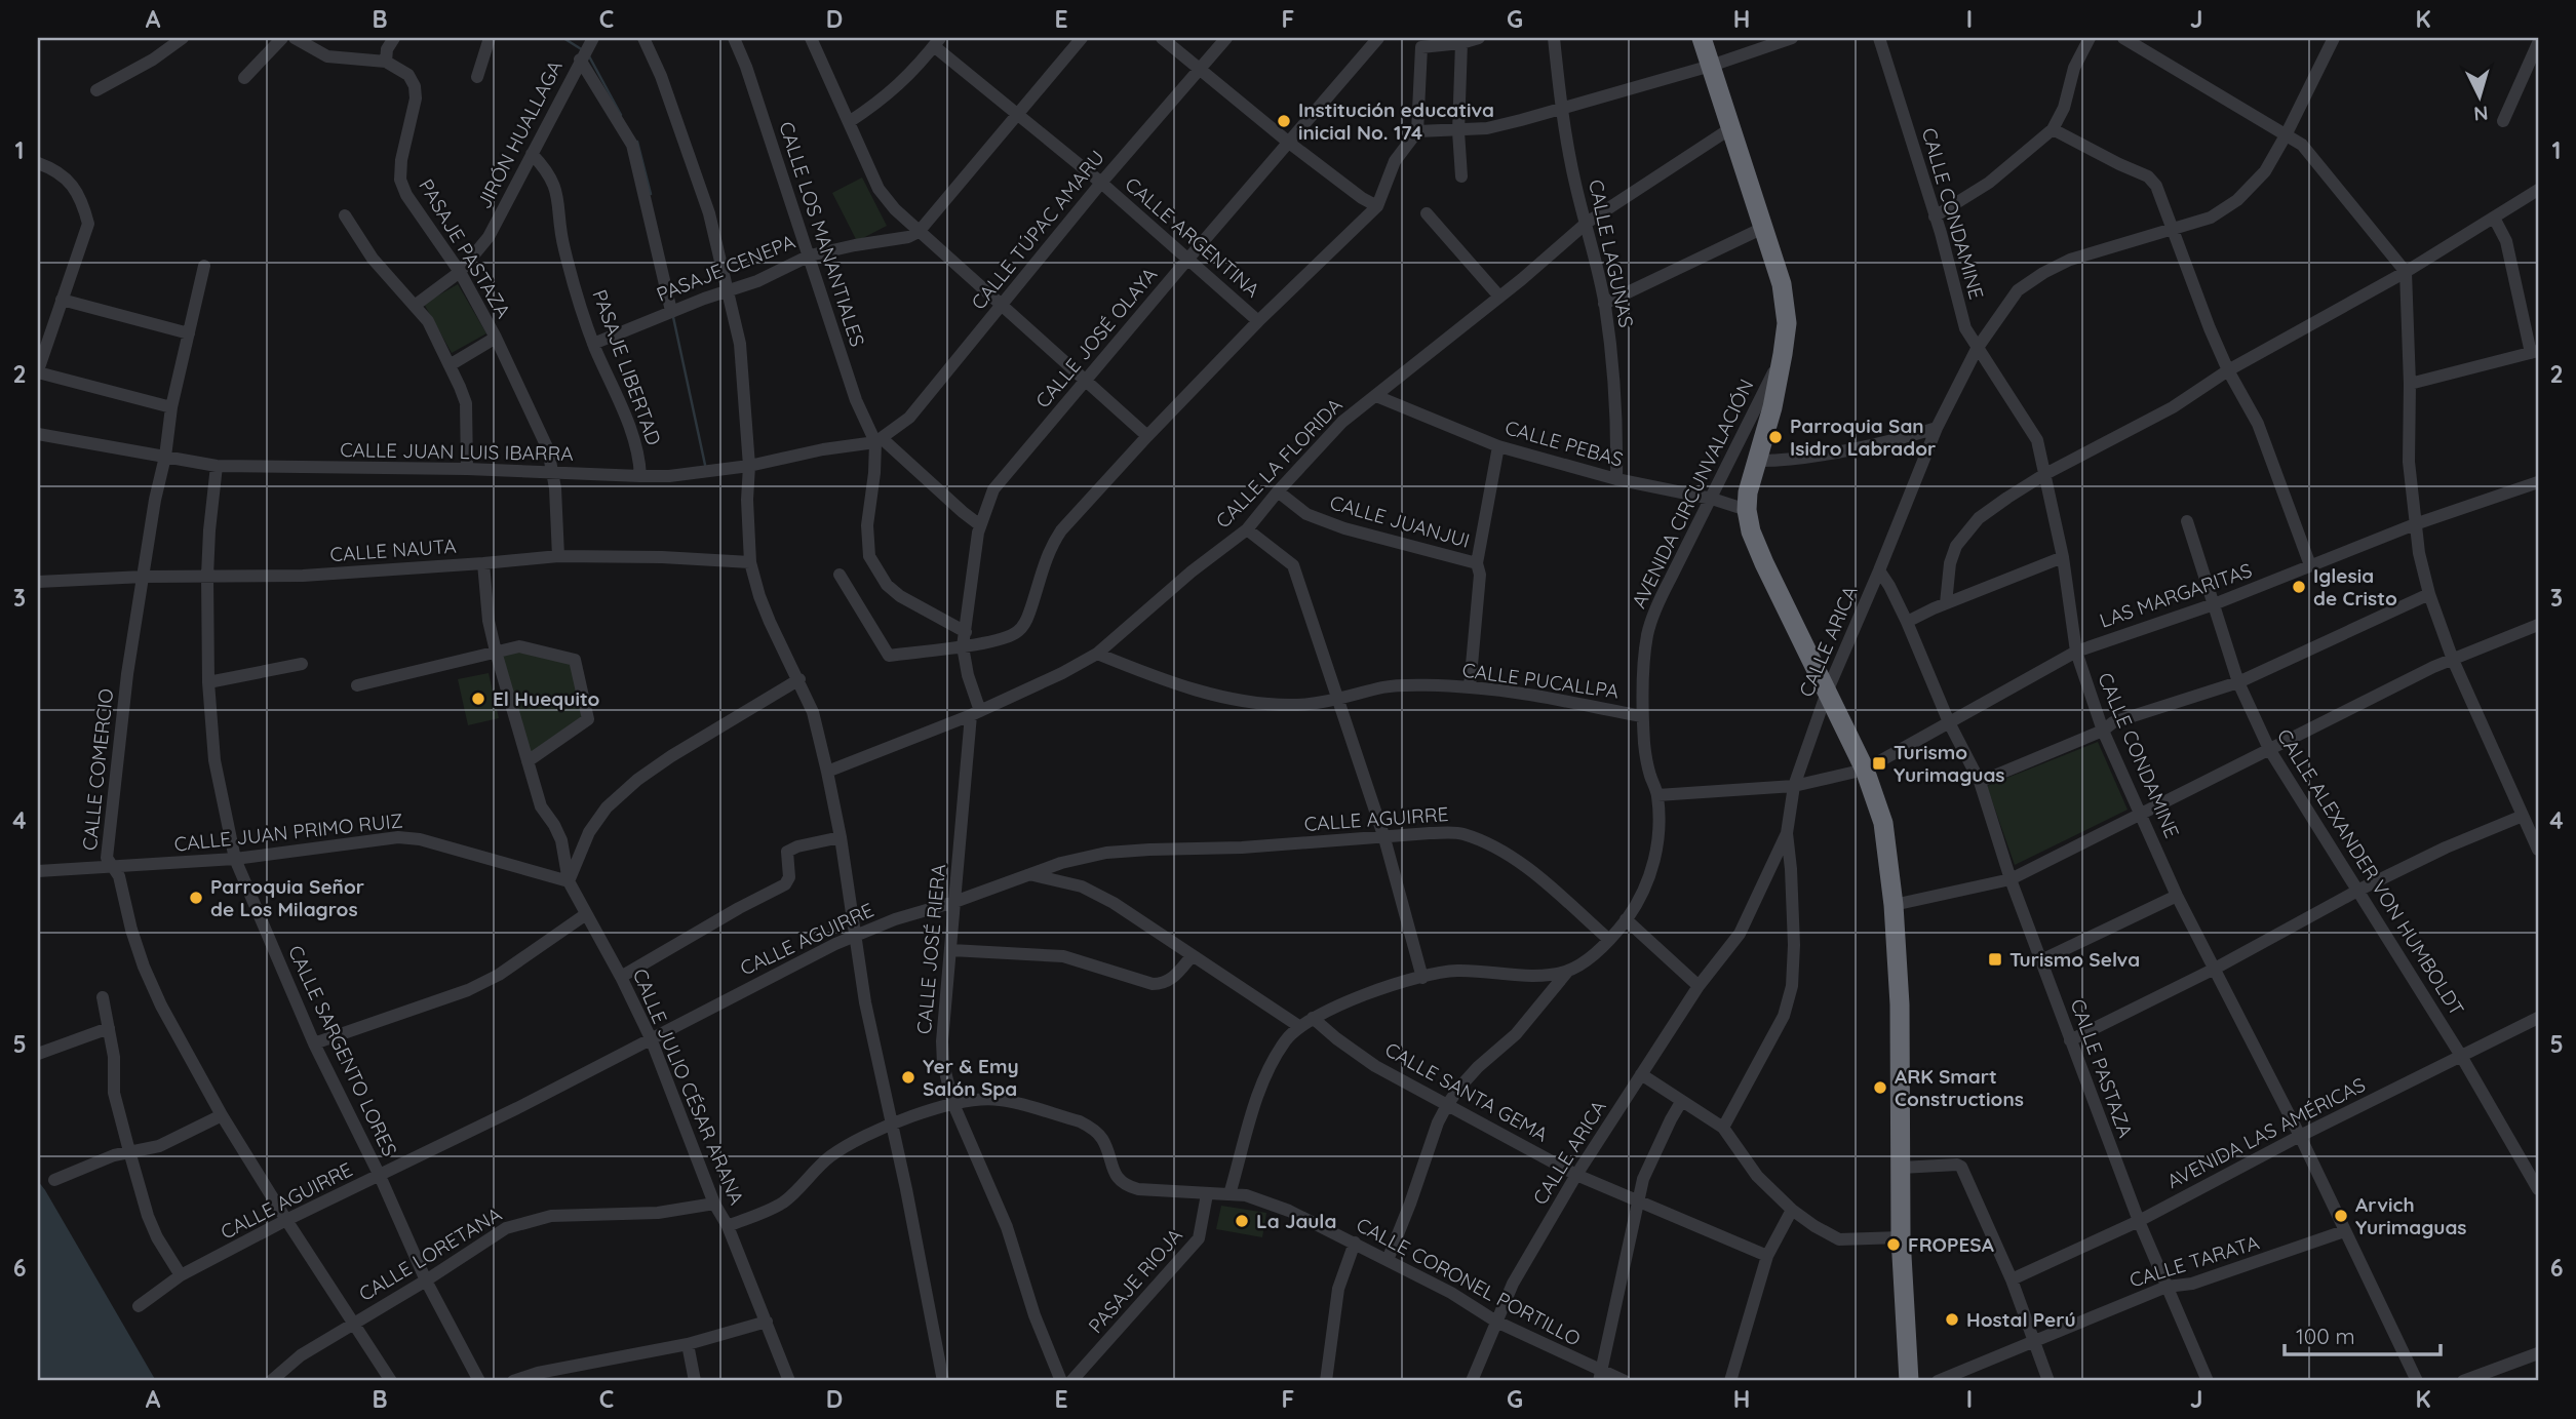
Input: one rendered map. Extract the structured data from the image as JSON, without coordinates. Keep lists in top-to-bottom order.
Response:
{
  "streets": {
    "street": [
      "JIRÓN HUALLAGA",
      "CALLE CONDAMINE",
      "CALLE TÚPAC AMARU",
      "CALLE LOS MANANTIALES",
      "CALLE ARGENTINA",
      "PASAJE PASTAZA",
      "CALLE LAGUNAS",
      "PASAJE CENEPA",
      "CALLE JOSÉ OLAYA",
      "PASAJE LIBERTAD",
      "CALLE PEBAS",
      "CALLE JUAN LUIS IBARRA",
      "CALLE LA FLORIDA",
      "AVENIDA CIRCUNVALACIÓN",
      "CALLE JUANJUI",
      "CALLE NAUTA",
      "LAS MARGARITAS",
      "CALLE ARICA",
      "CALLE PUCALLPA",
      "CALLE COMERCIO",
      "CALLE AGUIRRE",
      "CALLE JUAN PRIMO RUIZ",
      "CALLE ALEXANDER VON HUMBOLDT",
      "CALLE JOSÉ RIERA",
      "CALLE SARGENTO LORES",
      "CALLE PASTAZA",
      "CALLE JULIO CÉSAR ARANA",
      "CALLE SANTA GEMA",
      "AVENIDA LAS AMÉRICAS",
      "CALLE LORETANA",
      "CALLE TARATA",
      "PASAJE RIOJA",
      "CALLE CORONEL PORTILLO"
    ]
  },
  "crossings": [
    ["JIRÓN HUALLAGA", "PASAJE PASTAZA"],
    ["JIRÓN HUALLAGA", "PASAJE LIBERTAD"],
    ["CALLE CONDAMINE", "LAS MARGARITAS"],
    ["CALLE CONDAMINE", "CALLE ARICA"],
    ["CALLE CONDAMINE", "AVENIDA LAS AMÉRICAS"],
    ["CALLE CONDAMINE", "CALLE TARATA"],
    ["CALLE TÚPAC AMARU", "CALLE LOS MANANTIALES"],
    ["CALLE TÚPAC AMARU", "CALLE ARGENTINA"],
    ["CALLE TÚPAC AMARU", "CALLE JUAN LUIS IBARRA"],
    ["CALLE LOS MANANTIALES", "PASAJE CENEPA"],
    ["CALLE LOS MANANTIALES", "CALLE JUAN LUIS IBARRA"],
    ["CALLE ARGENTINA", "CALLE JOSÉ OLAYA"],
    ["PASAJE PASTAZA", "CALLE JUAN LUIS IBARRA"],
    ["PASAJE PASTAZA", "CALLE NAUTA"],
    ["CALLE LAGUNAS", "CALLE PEBAS"],
    ["CALLE LAGUNAS", "CALLE LA FLORIDA"],
    ["PASAJE CENEPA", "PASAJE LIBERTAD"],
    ["CALLE JOSÉ OLAYA", "CALLE LA FLORIDA"],
    ["CALLE JOSÉ OLAYA", "CALLE JOSÉ RIERA"],
    ["PASAJE LIBERTAD", "CALLE JUAN LUIS IBARRA"],
    ["CALLE PEBAS", "CALLE LA FLORIDA"],
    ["CALLE PEBAS", "AVENIDA CIRCUNVALACIÓN"],
    ["CALLE JUAN LUIS IBARRA", "CALLE COMERCIO"],
    ["CALLE JUAN LUIS IBARRA", "CALLE SARGENTO LORES"],
    ["CALLE LA FLORIDA", "CALLE JUANJUI"],
    ["CALLE LA FLORIDA", "CALLE PUCALLPA"],
    ["CALLE LA FLORIDA", "CALLE JOSÉ RIERA"],
    ["AVENIDA CIRCUNVALACIÓN", "LAS MARGARITAS"],
    ["AVENIDA CIRCUNVALACIÓN", "CALLE PUCALLPA"],
    ["AVENIDA CIRCUNVALACIÓN", "CALLE AGUIRRE"],
    ["AVENIDA CIRCUNVALACIÓN", "CALLE SANTA GEMA"],
    ["AVENIDA CIRCUNVALACIÓN", "CALLE CORONEL PORTILLO"],
    ["CALLE NAUTA", "CALLE COMERCIO"],
    ["CALLE NAUTA", "CALLE SARGENTO LORES"],
    ["CALLE NAUTA", "CALLE JULIO CÉSAR ARANA"],
    ["LAS MARGARITAS", "CALLE ARICA"],
    ["LAS MARGARITAS", "CALLE ALEXANDER VON HUMBOLDT"],
    ["LAS MARGARITAS", "CALLE PASTAZA"],
    ["CALLE ARICA", "CALLE PASTAZA"],
    ["CALLE ARICA", "CALLE SANTA GEMA"],
    ["CALLE ARICA", "CALLE CORONEL PORTILLO"],
    ["CALLE COMERCIO", "CALLE AGUIRRE"],
    ["CALLE COMERCIO", "CALLE JUAN PRIMO RUIZ"],
    ["CALLE COMERCIO", "CALLE LORETANA"],
    ["CALLE AGUIRRE", "CALLE JOSÉ RIERA"],
    ["CALLE AGUIRRE", "CALLE SARGENTO LORES"],
    ["CALLE AGUIRRE", "CALLE JULIO CÉSAR ARANA"],
    ["CALLE JUAN PRIMO RUIZ", "CALLE SARGENTO LORES"],
    ["CALLE JUAN PRIMO RUIZ", "CALLE JULIO CÉSAR ARANA"],
    ["CALLE ALEXANDER VON HUMBOLDT", "AVENIDA LAS AMÉRICAS"],
    ["CALLE JOSÉ RIERA", "CALLE CORONEL PORTILLO"],
    ["CALLE SARGENTO LORES", "CALLE LORETANA"],
    ["CALLE PASTAZA", "AVENIDA LAS AMÉRICAS"],
    ["CALLE PASTAZA", "CALLE TARATA"],
    ["CALLE JULIO CÉSAR ARANA", "CALLE LORETANA"],
    ["CALLE JULIO CÉSAR ARANA", "CALLE CORONEL PORTILLO"],
    ["PASAJE RIOJA", "CALLE CORONEL PORTILLO"]
  ],
  "places": {
    "other": [
      "Institución educativa inicial No. 174",
      "Parroquia San Isidro Labrador",
      "Iglesia de Cristo",
      "El Huequito",
      "Parroquia Señor de Los Milagros",
      "Yer & Emy Salón Spa",
      "ARK Smart Constructions",
      "Arvich Yurimaguas",
      "La Jaula",
      "FROPESA",
      "Hostal Perú"
    ],
    "transit": ["Turismo Yurimaguas", "Turismo Selva"]
  },
  "scale_bar": "100 m",
  "north": "bottom",
  "grid": {
    "columns": [
      "A",
      "B",
      "C",
      "D",
      "E",
      "F",
      "G",
      "H",
      "I",
      "J",
      "K"
    ],
    "rows": [
      "1",
      "2",
      "3",
      "4",
      "5",
      "6"
    ]
  }
}
